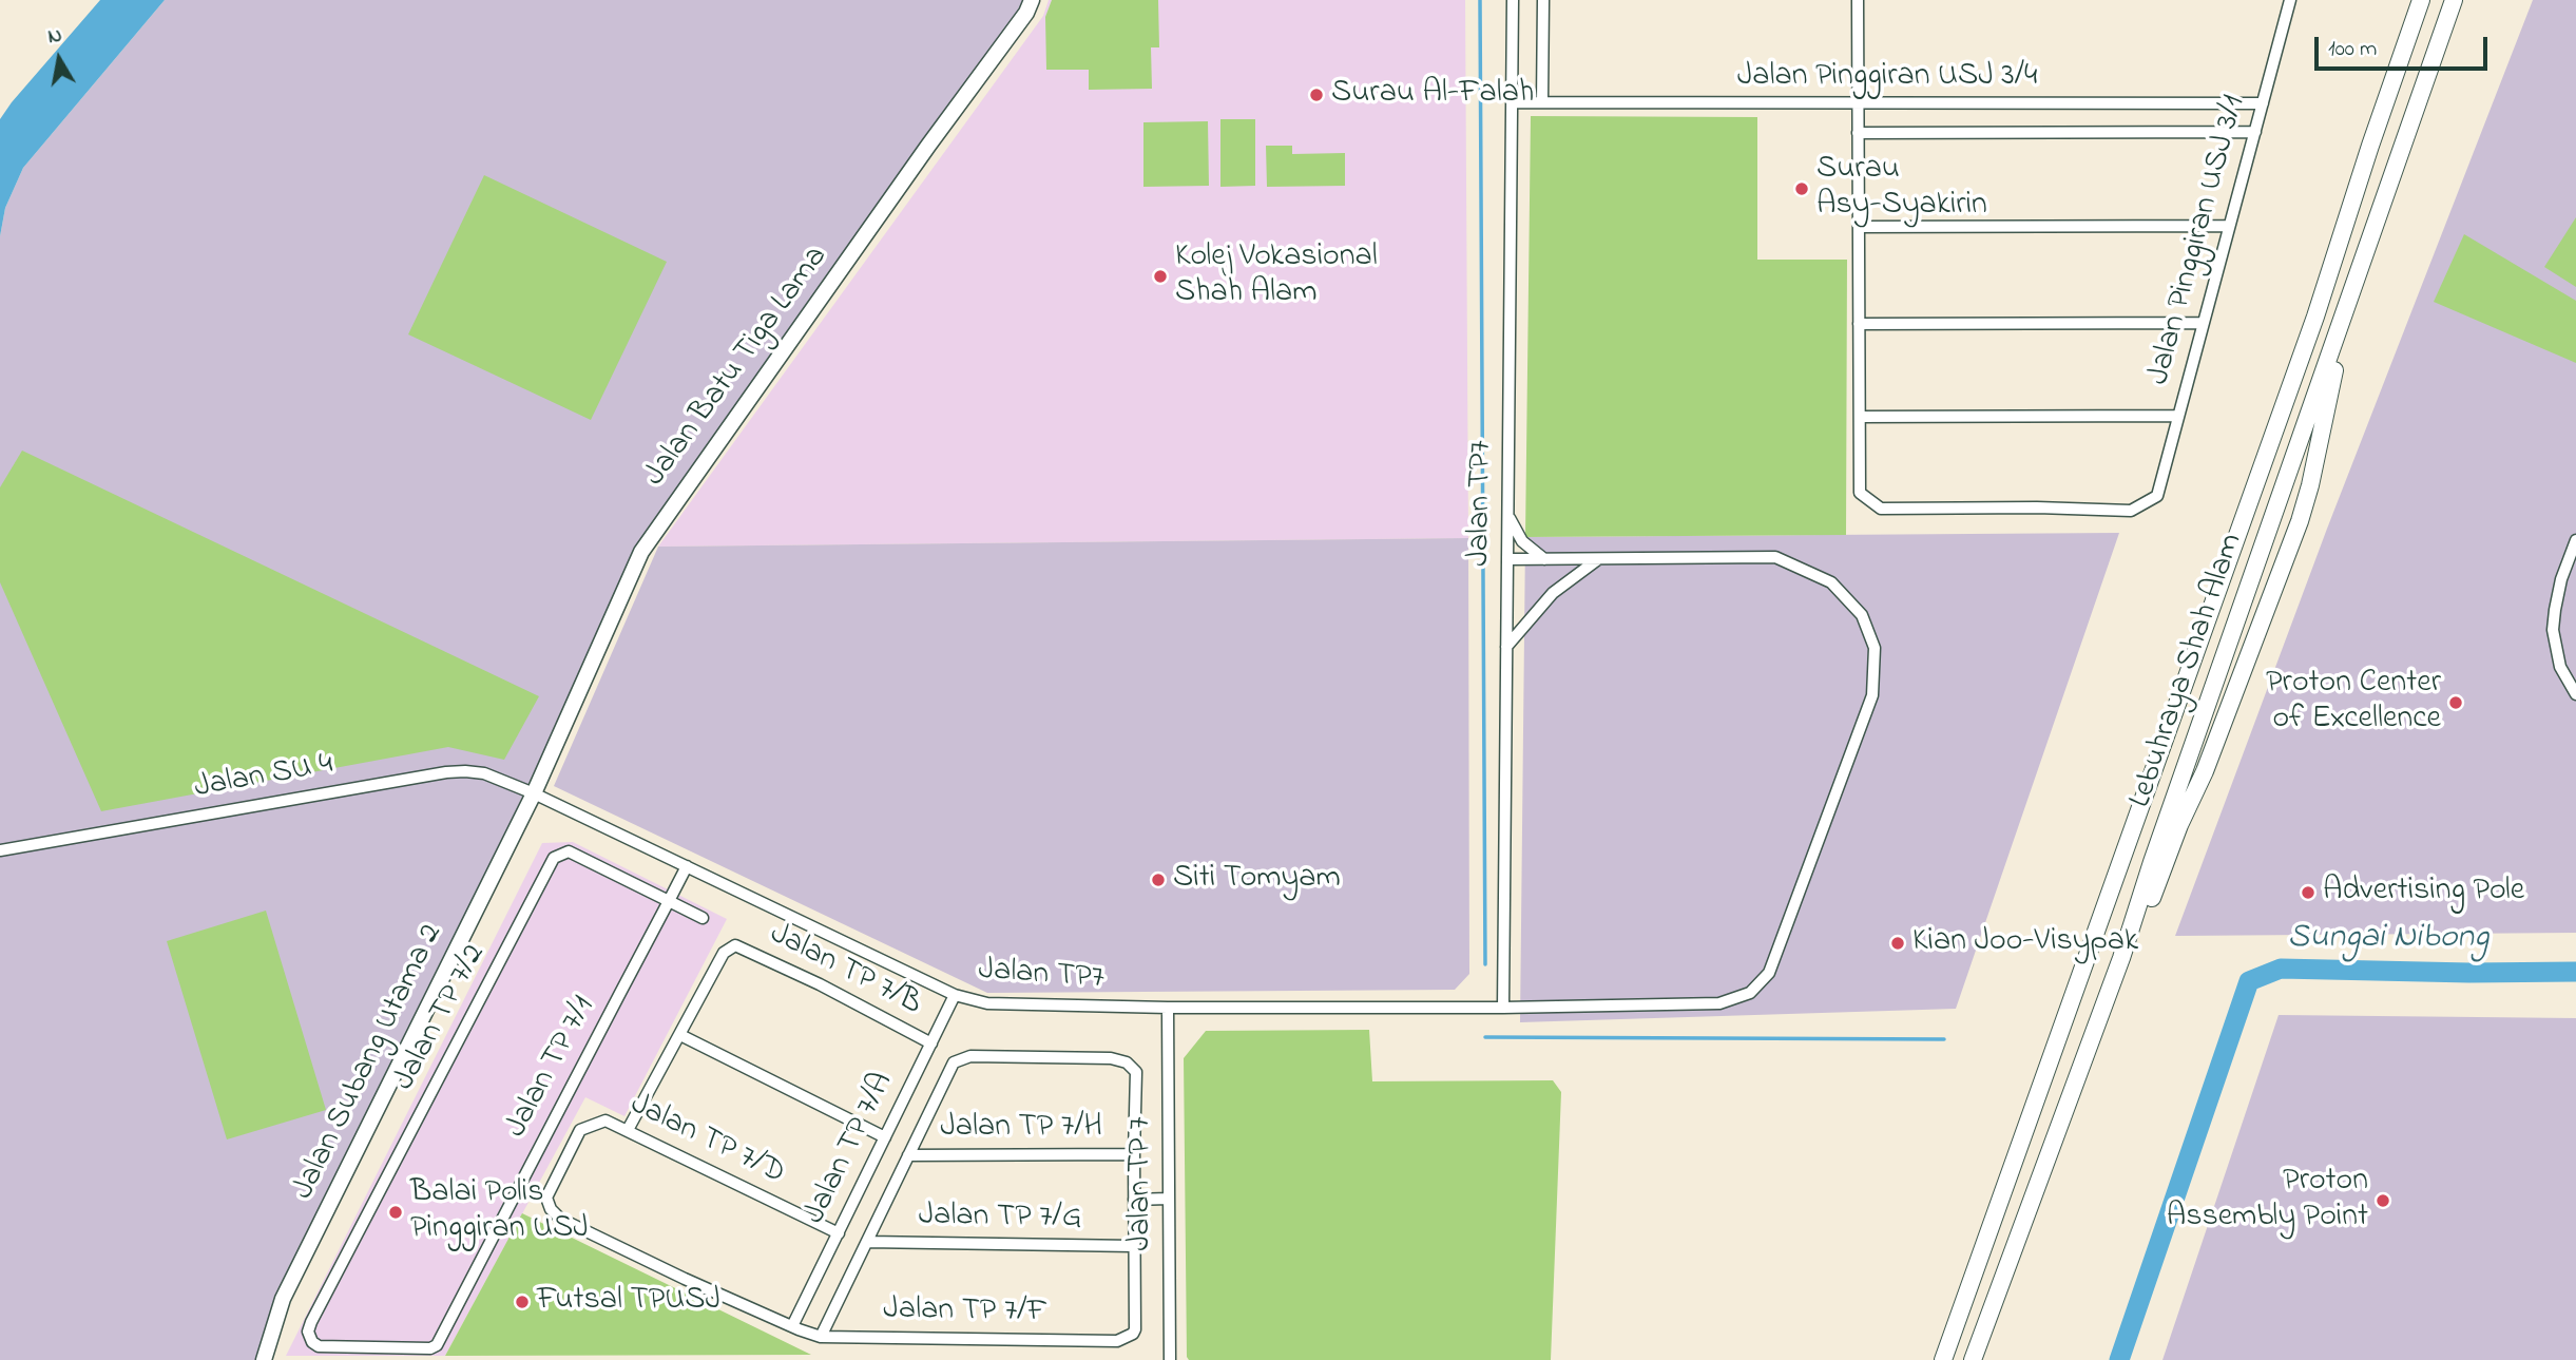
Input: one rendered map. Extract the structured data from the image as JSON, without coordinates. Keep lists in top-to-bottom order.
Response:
{
  "streets": {
    "highway": ["Lebuhraya Shah Alam"],
    "main road": ["Jalan Batu Tiga Lama", "Jalan Subang Utama 2"],
    "street": [
      "Jalan Pinggiran USJ 3/4",
      "Jalan Pinggiran USJ 3/1",
      "Jalan TP7",
      "Jalan SU 4",
      "Jalan TP 7/B",
      "Jalan TP 7/2",
      "Jalan TP 7/1",
      "Jalan TP 7/H",
      "Jalan TP 7/D",
      "Jalan TP 7/A",
      "Jalan TP 7",
      "Jalan TP 7/G",
      "Jalan TP 7/F"
    ]
  },
  "crossings": [
    ["Jalan Pinggiran USJ 3/4", "Jalan Pinggiran USJ 3/1"],
    ["Jalan Pinggiran USJ 3/4", "Jalan TP7"],
    ["Jalan Batu Tiga Lama", "Jalan TP7"],
    ["Jalan Batu Tiga Lama", "Jalan SU 4"],
    ["Jalan Batu Tiga Lama", "Jalan Subang Utama 2"],
    ["Jalan TP7", "Jalan SU 4"],
    ["Jalan TP7", "Jalan Subang Utama 2"],
    ["Jalan TP7", "Jalan TP 7/1"],
    ["Jalan TP7", "Jalan TP 7/A"],
    ["Jalan TP7", "Jalan TP 7"],
    ["Jalan SU 4", "Jalan Subang Utama 2"],
    ["Jalan TP 7/B", "Jalan TP 7/A"],
    ["Jalan TP 7/2", "Jalan TP 7/1"],
    ["Jalan TP 7/D", "Jalan TP 7/A"],
    ["Jalan TP 7/D", "Jalan TP 7/F"],
    ["Jalan TP 7/A", "Jalan TP 7/F"],
    ["Jalan TP 7/G", "Jalan TP 7/F"]
  ],
  "water": ["Sungai Nibong"],
  "places": [
    "Surau Al-Falah",
    "Surau Asy-Syakirin",
    "Kolej Vokasional Shah Alam",
    "Proton Center of Excellence",
    "Siti Tomyam",
    "Advertising Pole",
    "Kian Joo-Visypak",
    "Proton Assembly Point",
    "Balai Polis Pinggiran USJ",
    "Futsal TPUSJ"
  ],
  "scale_bar": "100 m",
  "north": "top"
}
